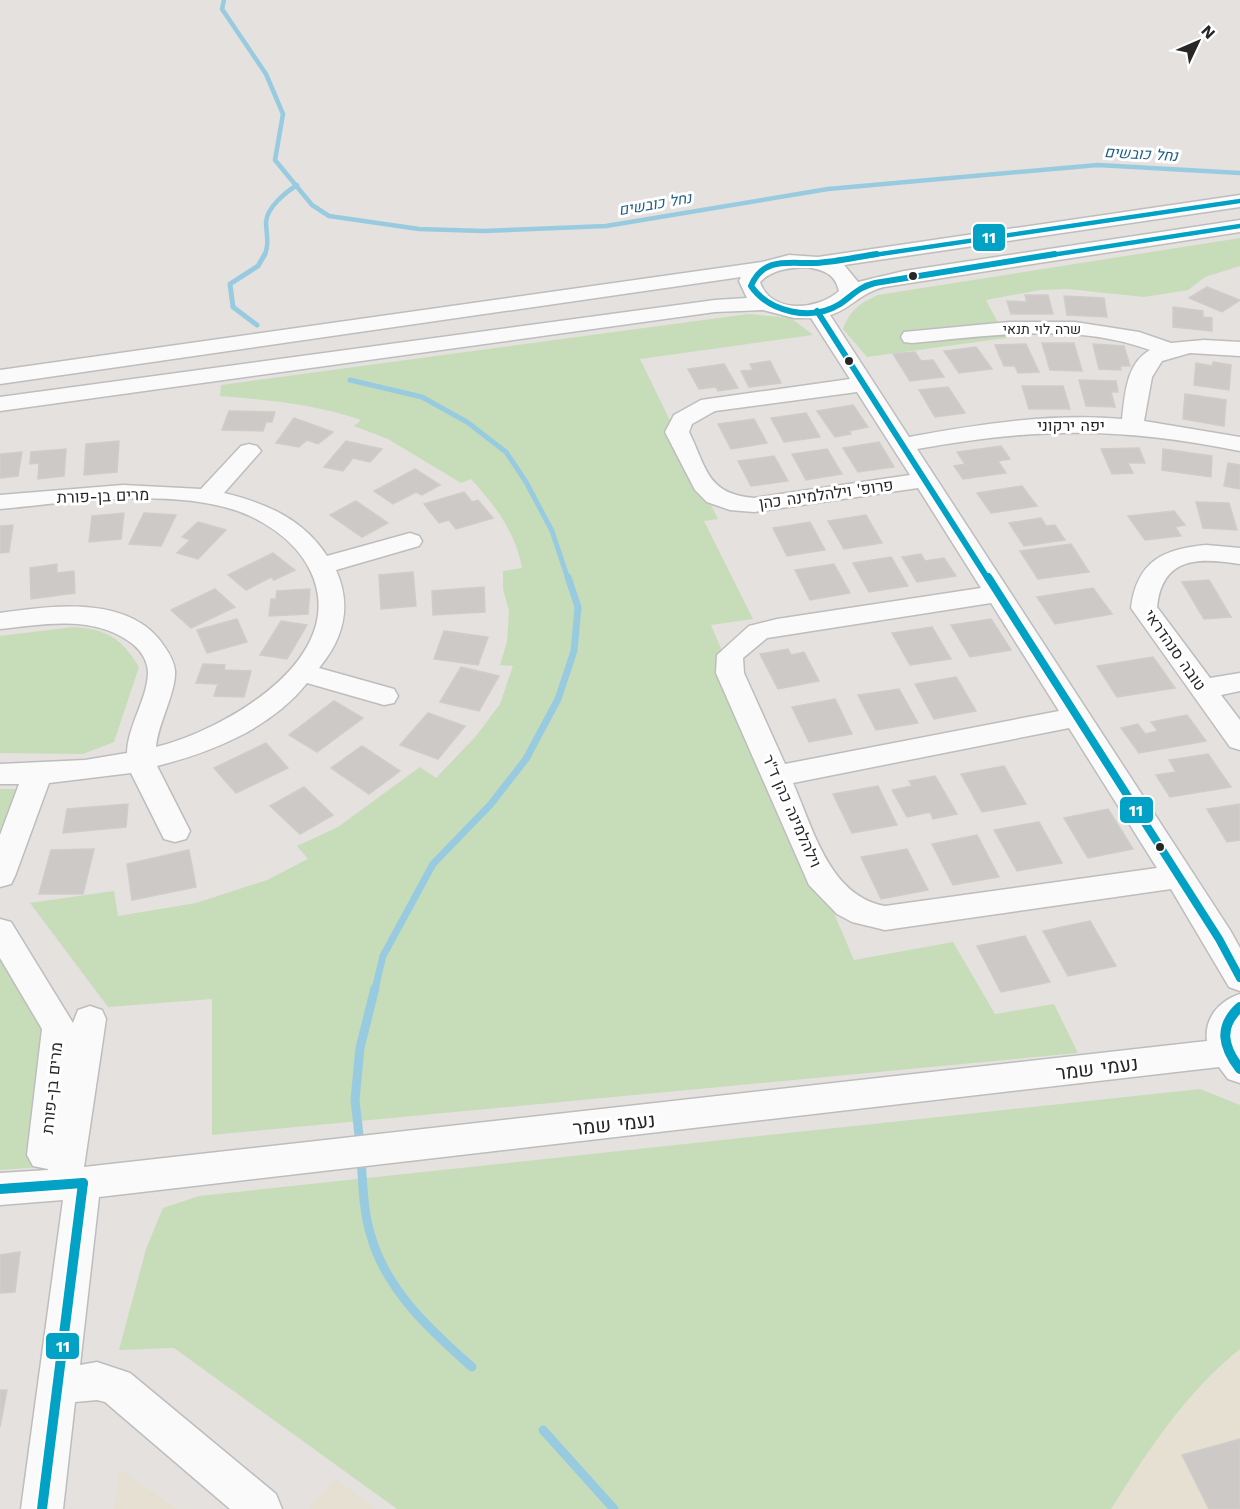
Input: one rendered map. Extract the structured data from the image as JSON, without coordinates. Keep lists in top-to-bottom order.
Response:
{
  "streets": {
    "street": [
      "שרה לוי תנאי",
      "יפה ירקוני",
      "פרופ' וילהלמינה כהן",
      "מרים בן-פורת",
      "טובה סנהדראי",
      "וילהלמינה כהן ד\"ר",
      "נעמי שמר"
    ]
  },
  "crossings": [
    ["שרה לוי תנאי", "יפה ירקוני"]
  ],
  "water": ["נחל כובשים"],
  "lines": ["transit line 11"],
  "north": "top right"
}
